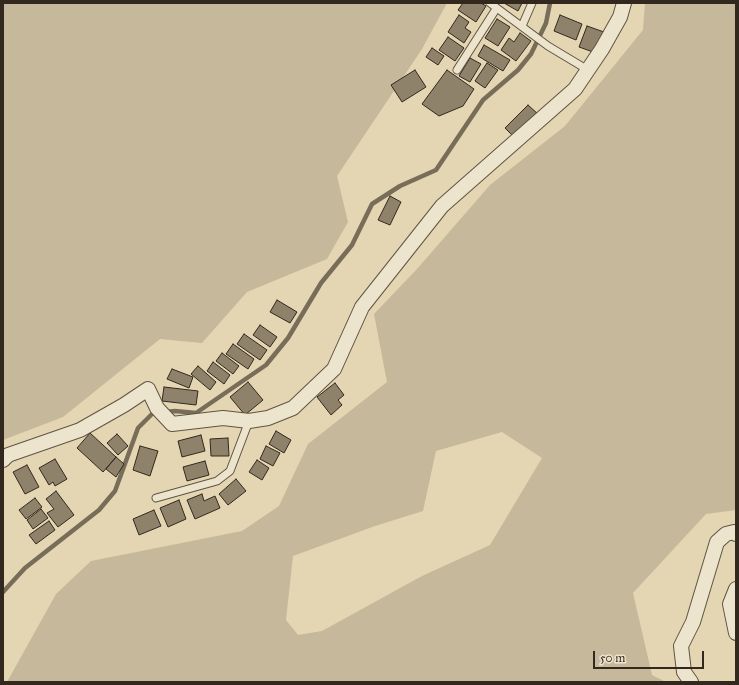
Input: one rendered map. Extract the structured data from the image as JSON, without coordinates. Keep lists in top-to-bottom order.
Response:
{
  "scale_bar": "50 m"
}
